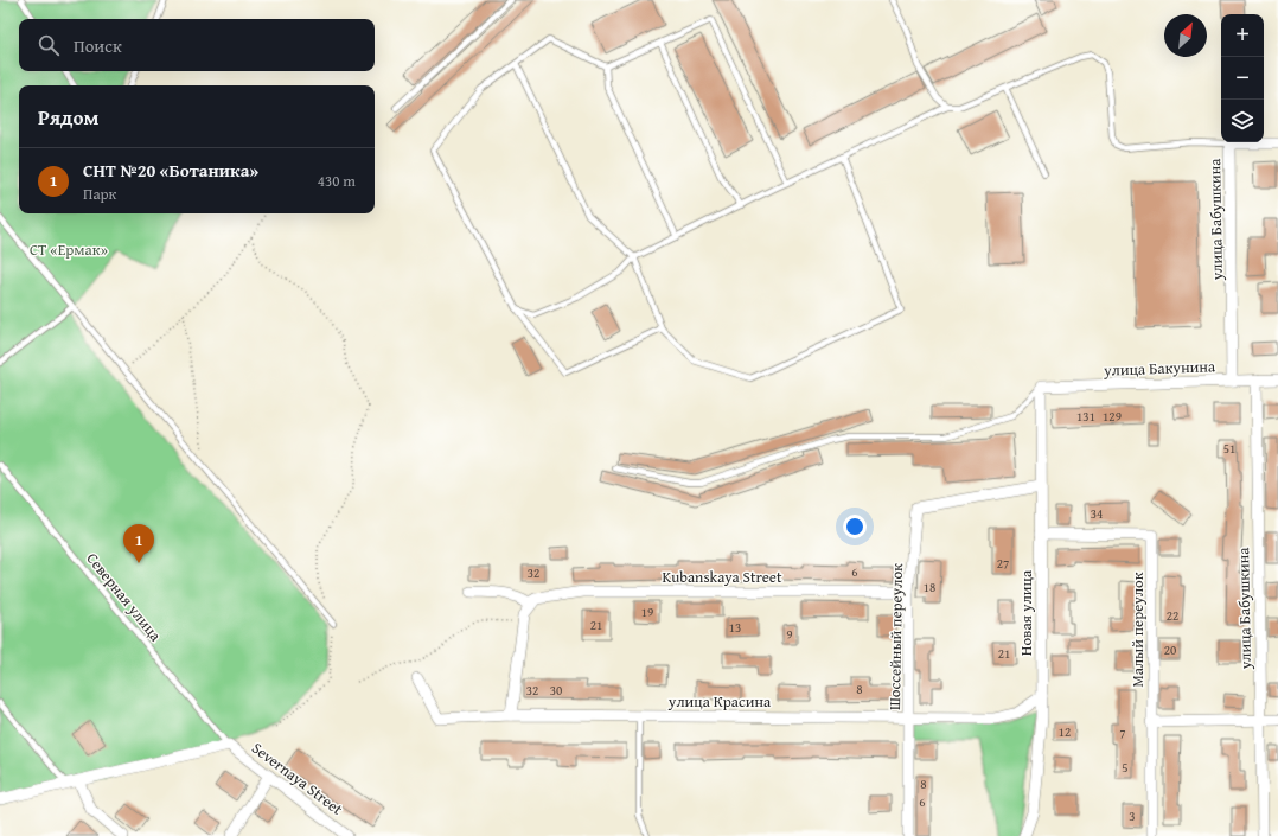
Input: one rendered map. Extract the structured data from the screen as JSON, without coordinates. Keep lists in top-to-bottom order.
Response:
{
  "streets": {
    "street": [
      "улица Бабушкина",
      "улица Бакунина",
      "Kubanskaya Street",
      "Новая улица",
      "Малый переулок",
      "Шоссейный переулок",
      "улица Красина",
      "Severnaya Street"
    ],
    "lane": ["Северная улица"]
  },
  "crossings": [
    ["улица Бабушкина", "улица Бакунина"],
    ["улица Бакунина", "Новая улица"],
    ["Kubanskaya Street", "Шоссейный переулок"],
    ["Северная улица", "Severnaya Street"],
    ["Новая улица", "Малый переулок"],
    ["Новая улица", "Шоссейный переулок"],
    ["Новая улица", "улица Красина"],
    ["Шоссейный переулок", "улица Красина"]
  ],
  "parks": ["СТ «Ермак»"],
  "house_numbers": [
    "131",
    "129",
    "51",
    "34",
    "27",
    "6",
    "32",
    "18",
    "19",
    "22",
    "21",
    "13",
    "9",
    "20",
    "21",
    "8",
    "32",
    "30",
    "12",
    "7",
    "5",
    "8",
    "6",
    "3"
  ],
  "north": "top right",
  "page": {
    "map_buttons": ["+", "−"],
    "search": "Поиск",
    "heading": "Рядом",
    "list": [
      {
        "mark": "1",
        "name": "СНТ №20 «Ботаника»",
        "note": "Парк",
        "value": "430 m"
      }
    ],
    "pins": "1"
  }
}
